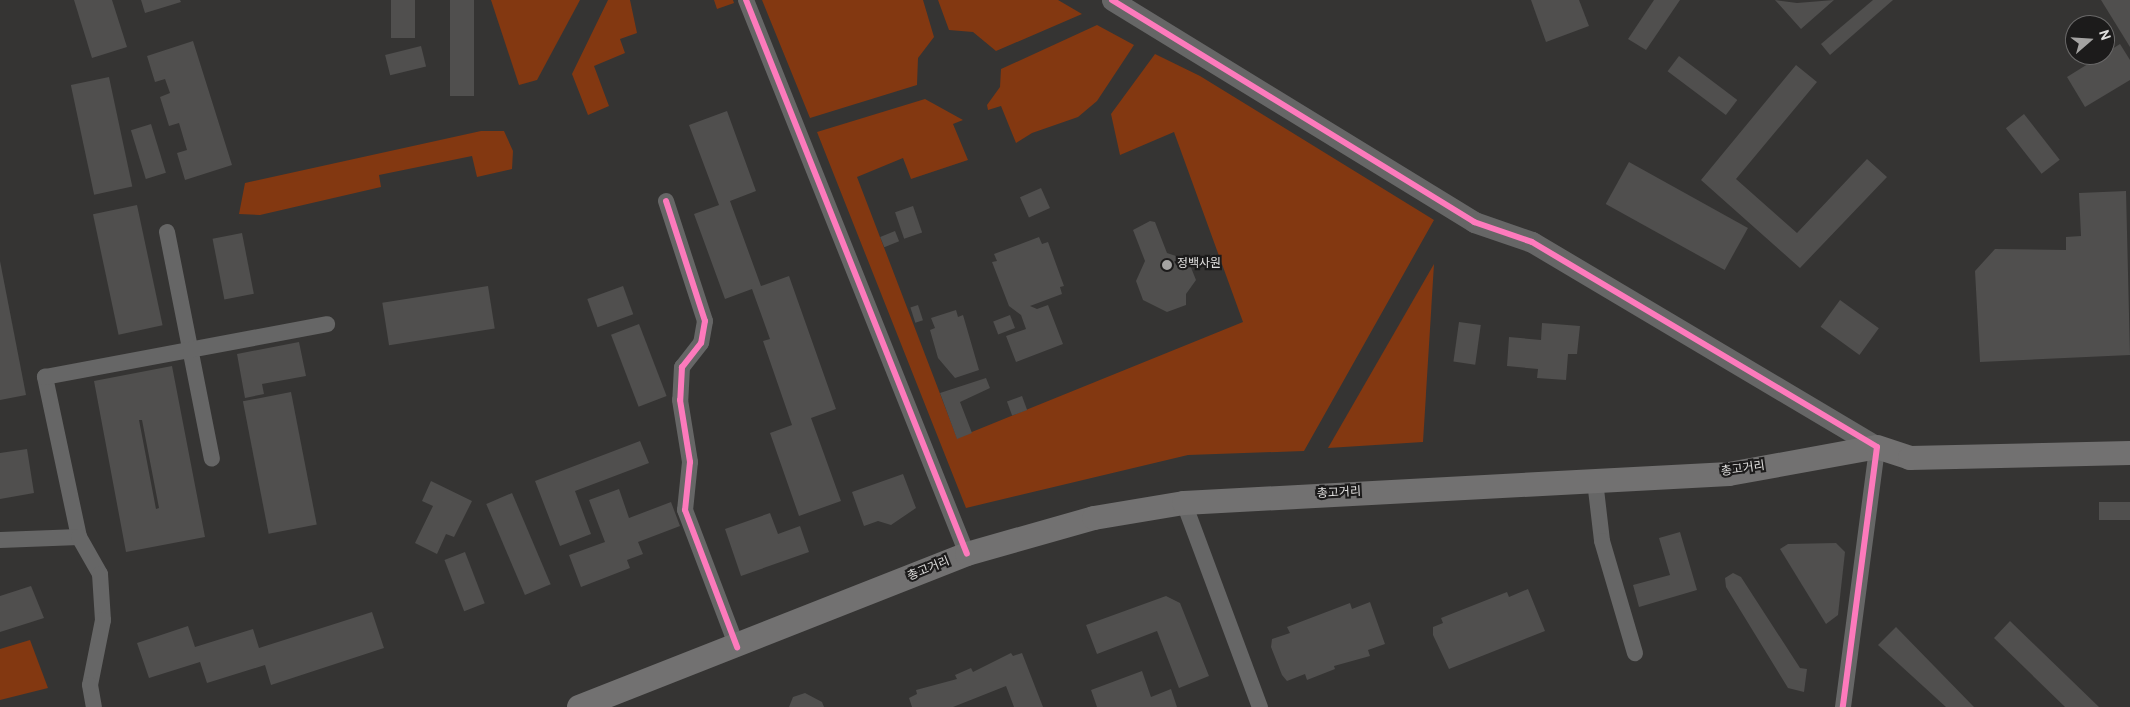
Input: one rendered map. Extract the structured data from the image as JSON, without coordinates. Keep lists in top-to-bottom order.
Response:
{
  "streets": {
    "main road": ["총고거리"]
  },
  "places": ["정백사원"],
  "north": "right"
}
